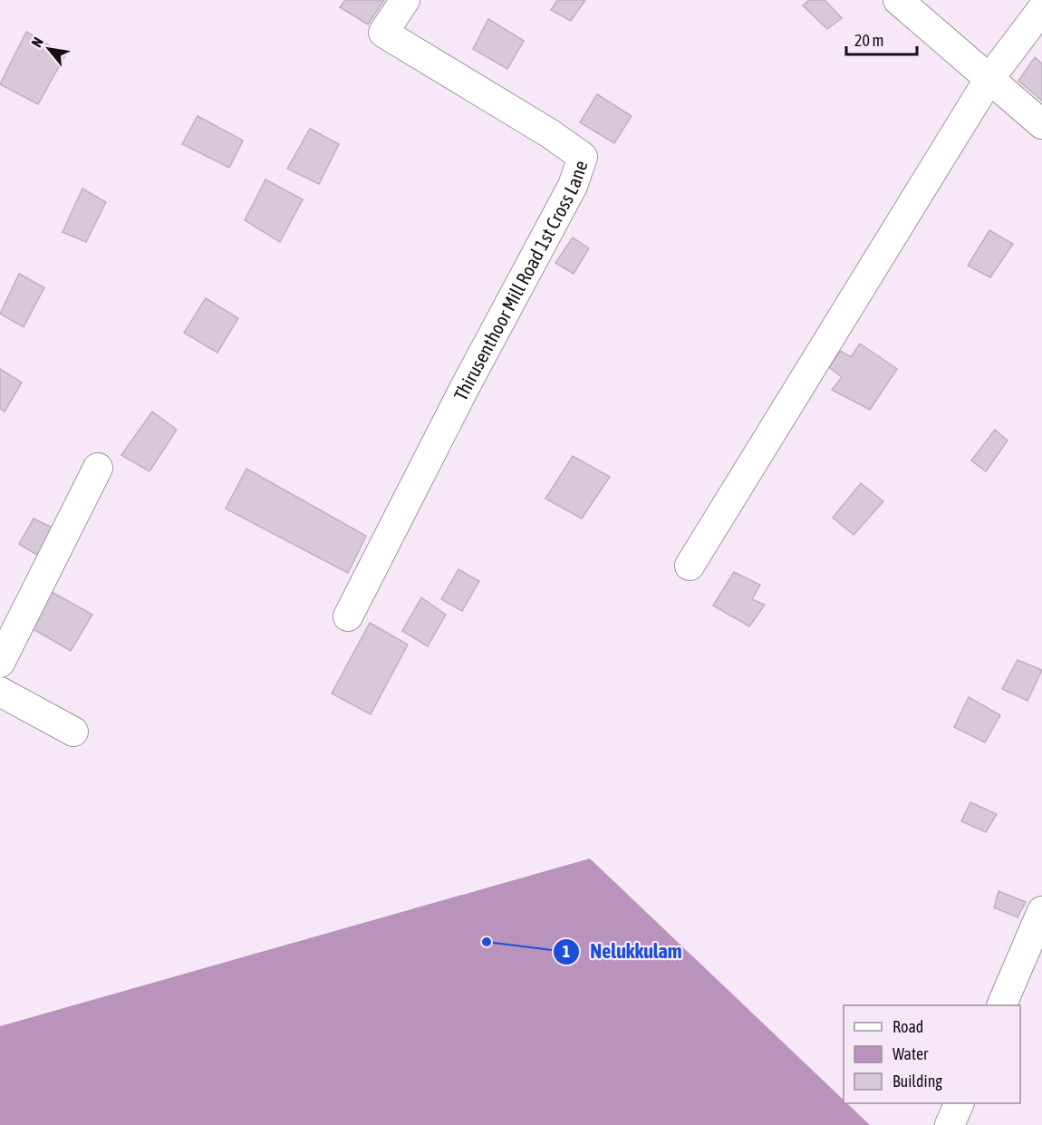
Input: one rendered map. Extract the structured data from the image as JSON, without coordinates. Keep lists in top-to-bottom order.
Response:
{
  "streets": {
    "street": ["Thirusenthoor Mill Road 1st Cross Lane"]
  },
  "places": ["Nelukkulam"],
  "legend": ["Road", "Water", "Building"],
  "scale_bar": "20 m",
  "north": "top left"
}
